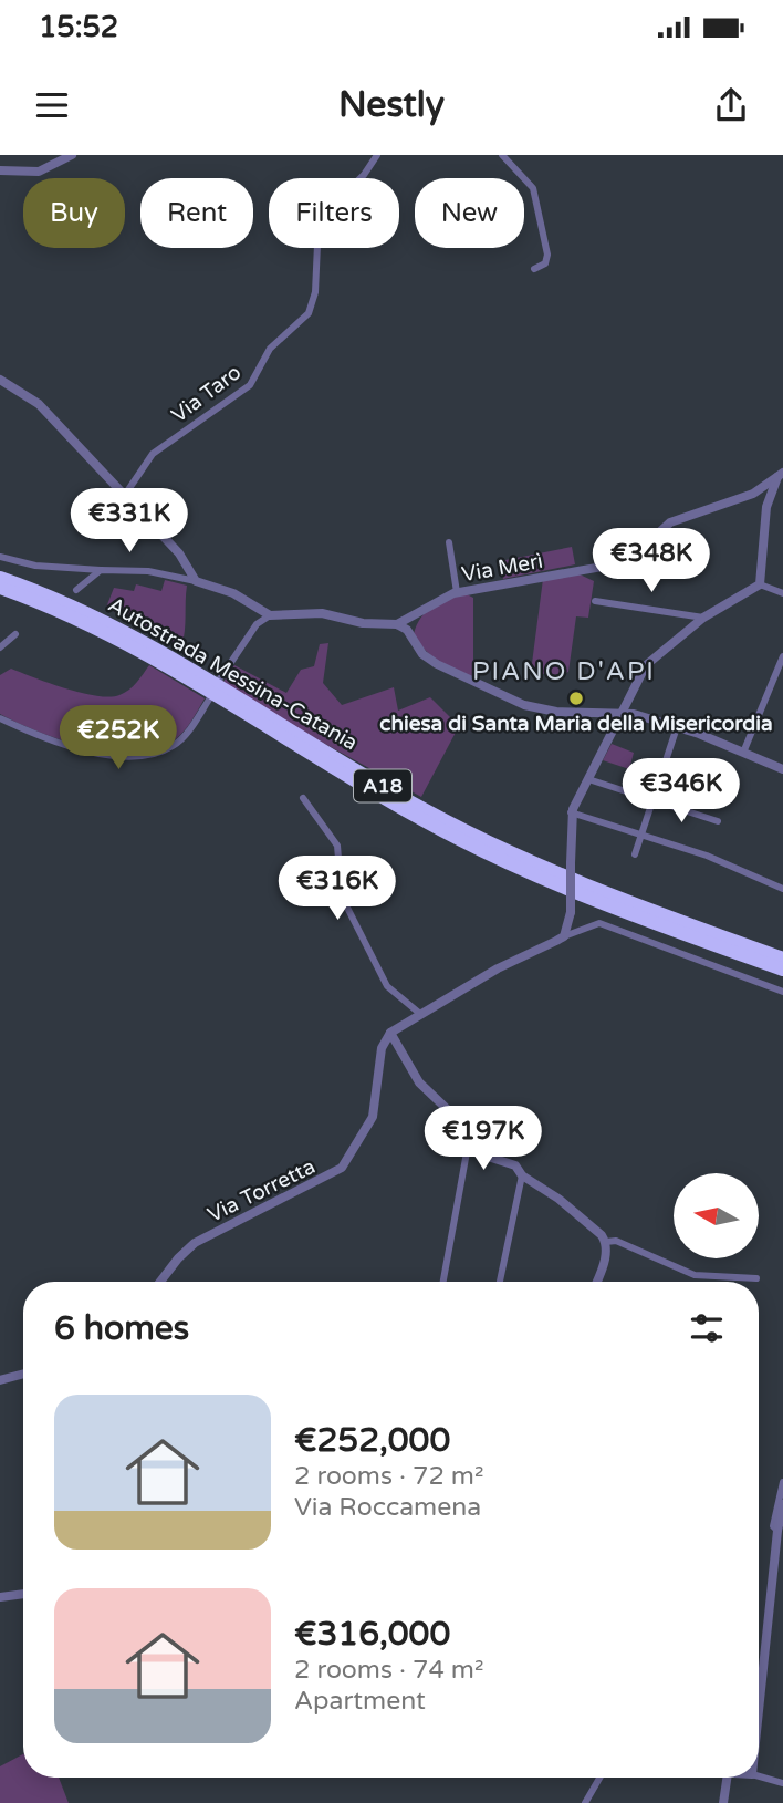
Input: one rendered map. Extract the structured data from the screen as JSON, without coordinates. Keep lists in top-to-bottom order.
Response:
{
  "streets": {
    "highway": ["Autostrada Messina-Catania", "A18"],
    "street": ["Via Taro", "Via Merì", "Via Torretta"]
  },
  "districts": ["PIANO D'API"],
  "places": ["chiesa di Santa Maria della Misericordia"],
  "north": "left",
  "page": {
    "status": "15:52",
    "header": "Nestly",
    "chip": [
      "Buy",
      "Rent",
      "Filters",
      "New"
    ],
    "price": [
      "€331K",
      "€348K",
      "€252K",
      "€346K",
      "€316K",
      "€197K"
    ],
    "heading": "6 homes",
    "list": [
      {
        "name": "€252,000",
        "note": "2 rooms · 72 m² · Via Roccamena"
      },
      {
        "name": "€316,000",
        "note": "2 rooms · 74 m² · Apartment"
      }
    ]
  }
}
